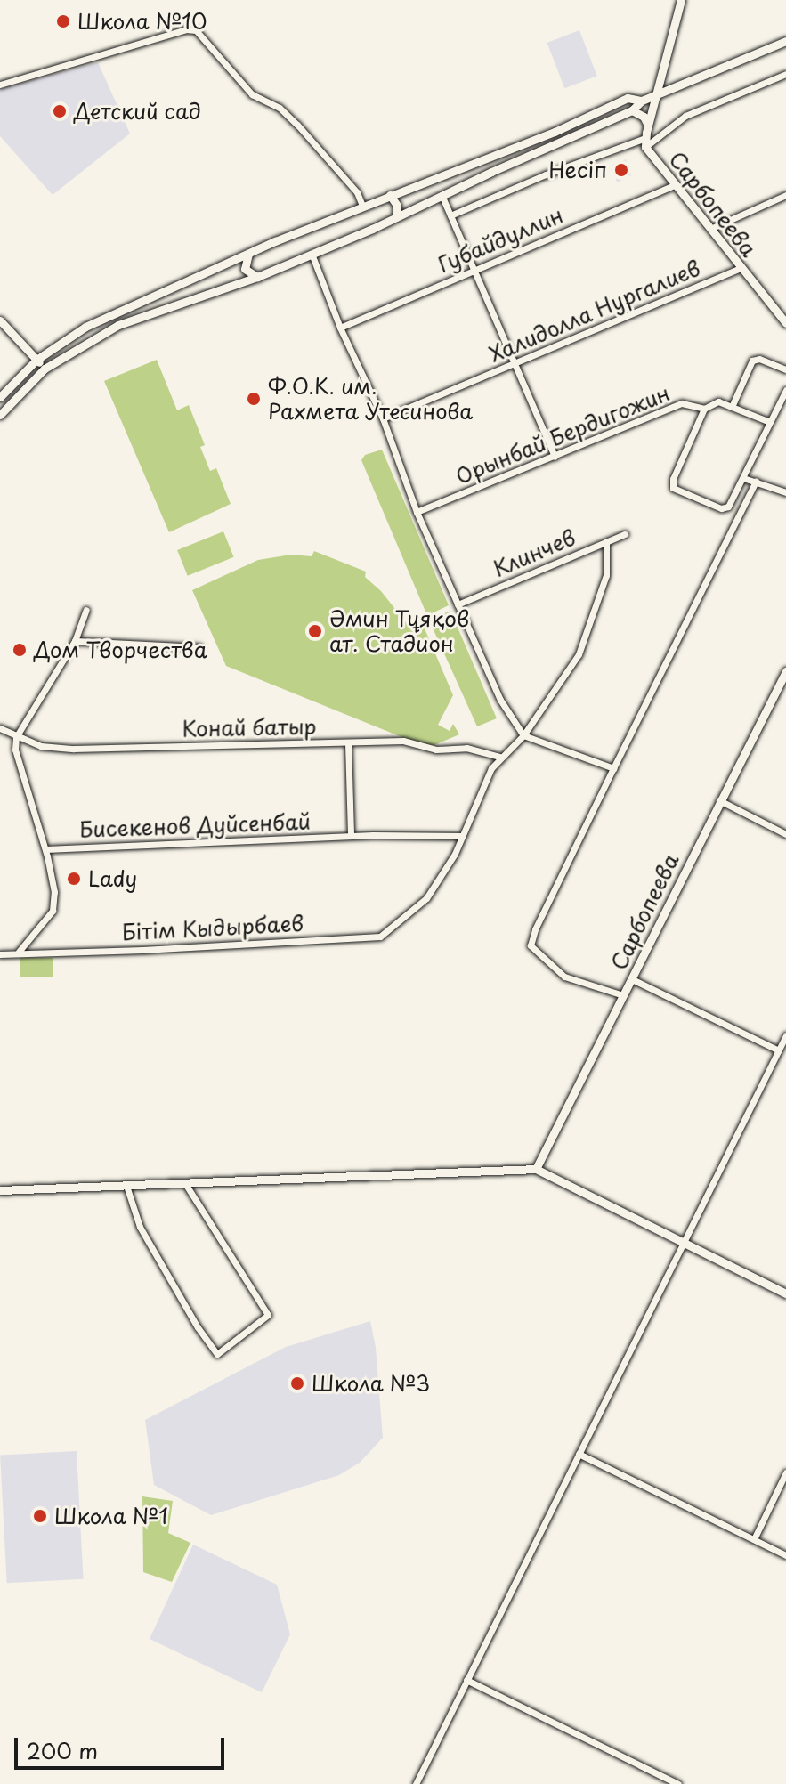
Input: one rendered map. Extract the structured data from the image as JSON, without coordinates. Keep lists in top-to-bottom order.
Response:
{
  "streets": {
    "street": [
      "Сарбопеева",
      "Губайдуллин",
      "Халидолла Нургалиев",
      "Орынбай Бердигожин",
      "Клинчев",
      "Конай батыр",
      "Бисекенов Дуйсенбай",
      "Бiтiм Кыдырбаев"
    ]
  },
  "crossings": [
    ["Сарбопеева", "Губайдуллин"],
    ["Сарбопеева", "Халидолла Нургалиев"],
    ["Клинчев", "Бiтiм Кыдырбаев"],
    ["Конай батыр", "Бiтiм Кыдырбаев"],
    ["Бисекенов Дуйсенбай", "Бiтiм Кыдырбаев"]
  ],
  "places": [
    "Школа №10",
    "Детский сад",
    "Несіп",
    "Ф.О.К. им. Рахмета Утесинова",
    "Әмин Тұяқов ат. Стадион",
    "Дом Творчества",
    "Lady",
    "Школа №3",
    "Школа №1"
  ],
  "scale_bar": "200 m"
}
